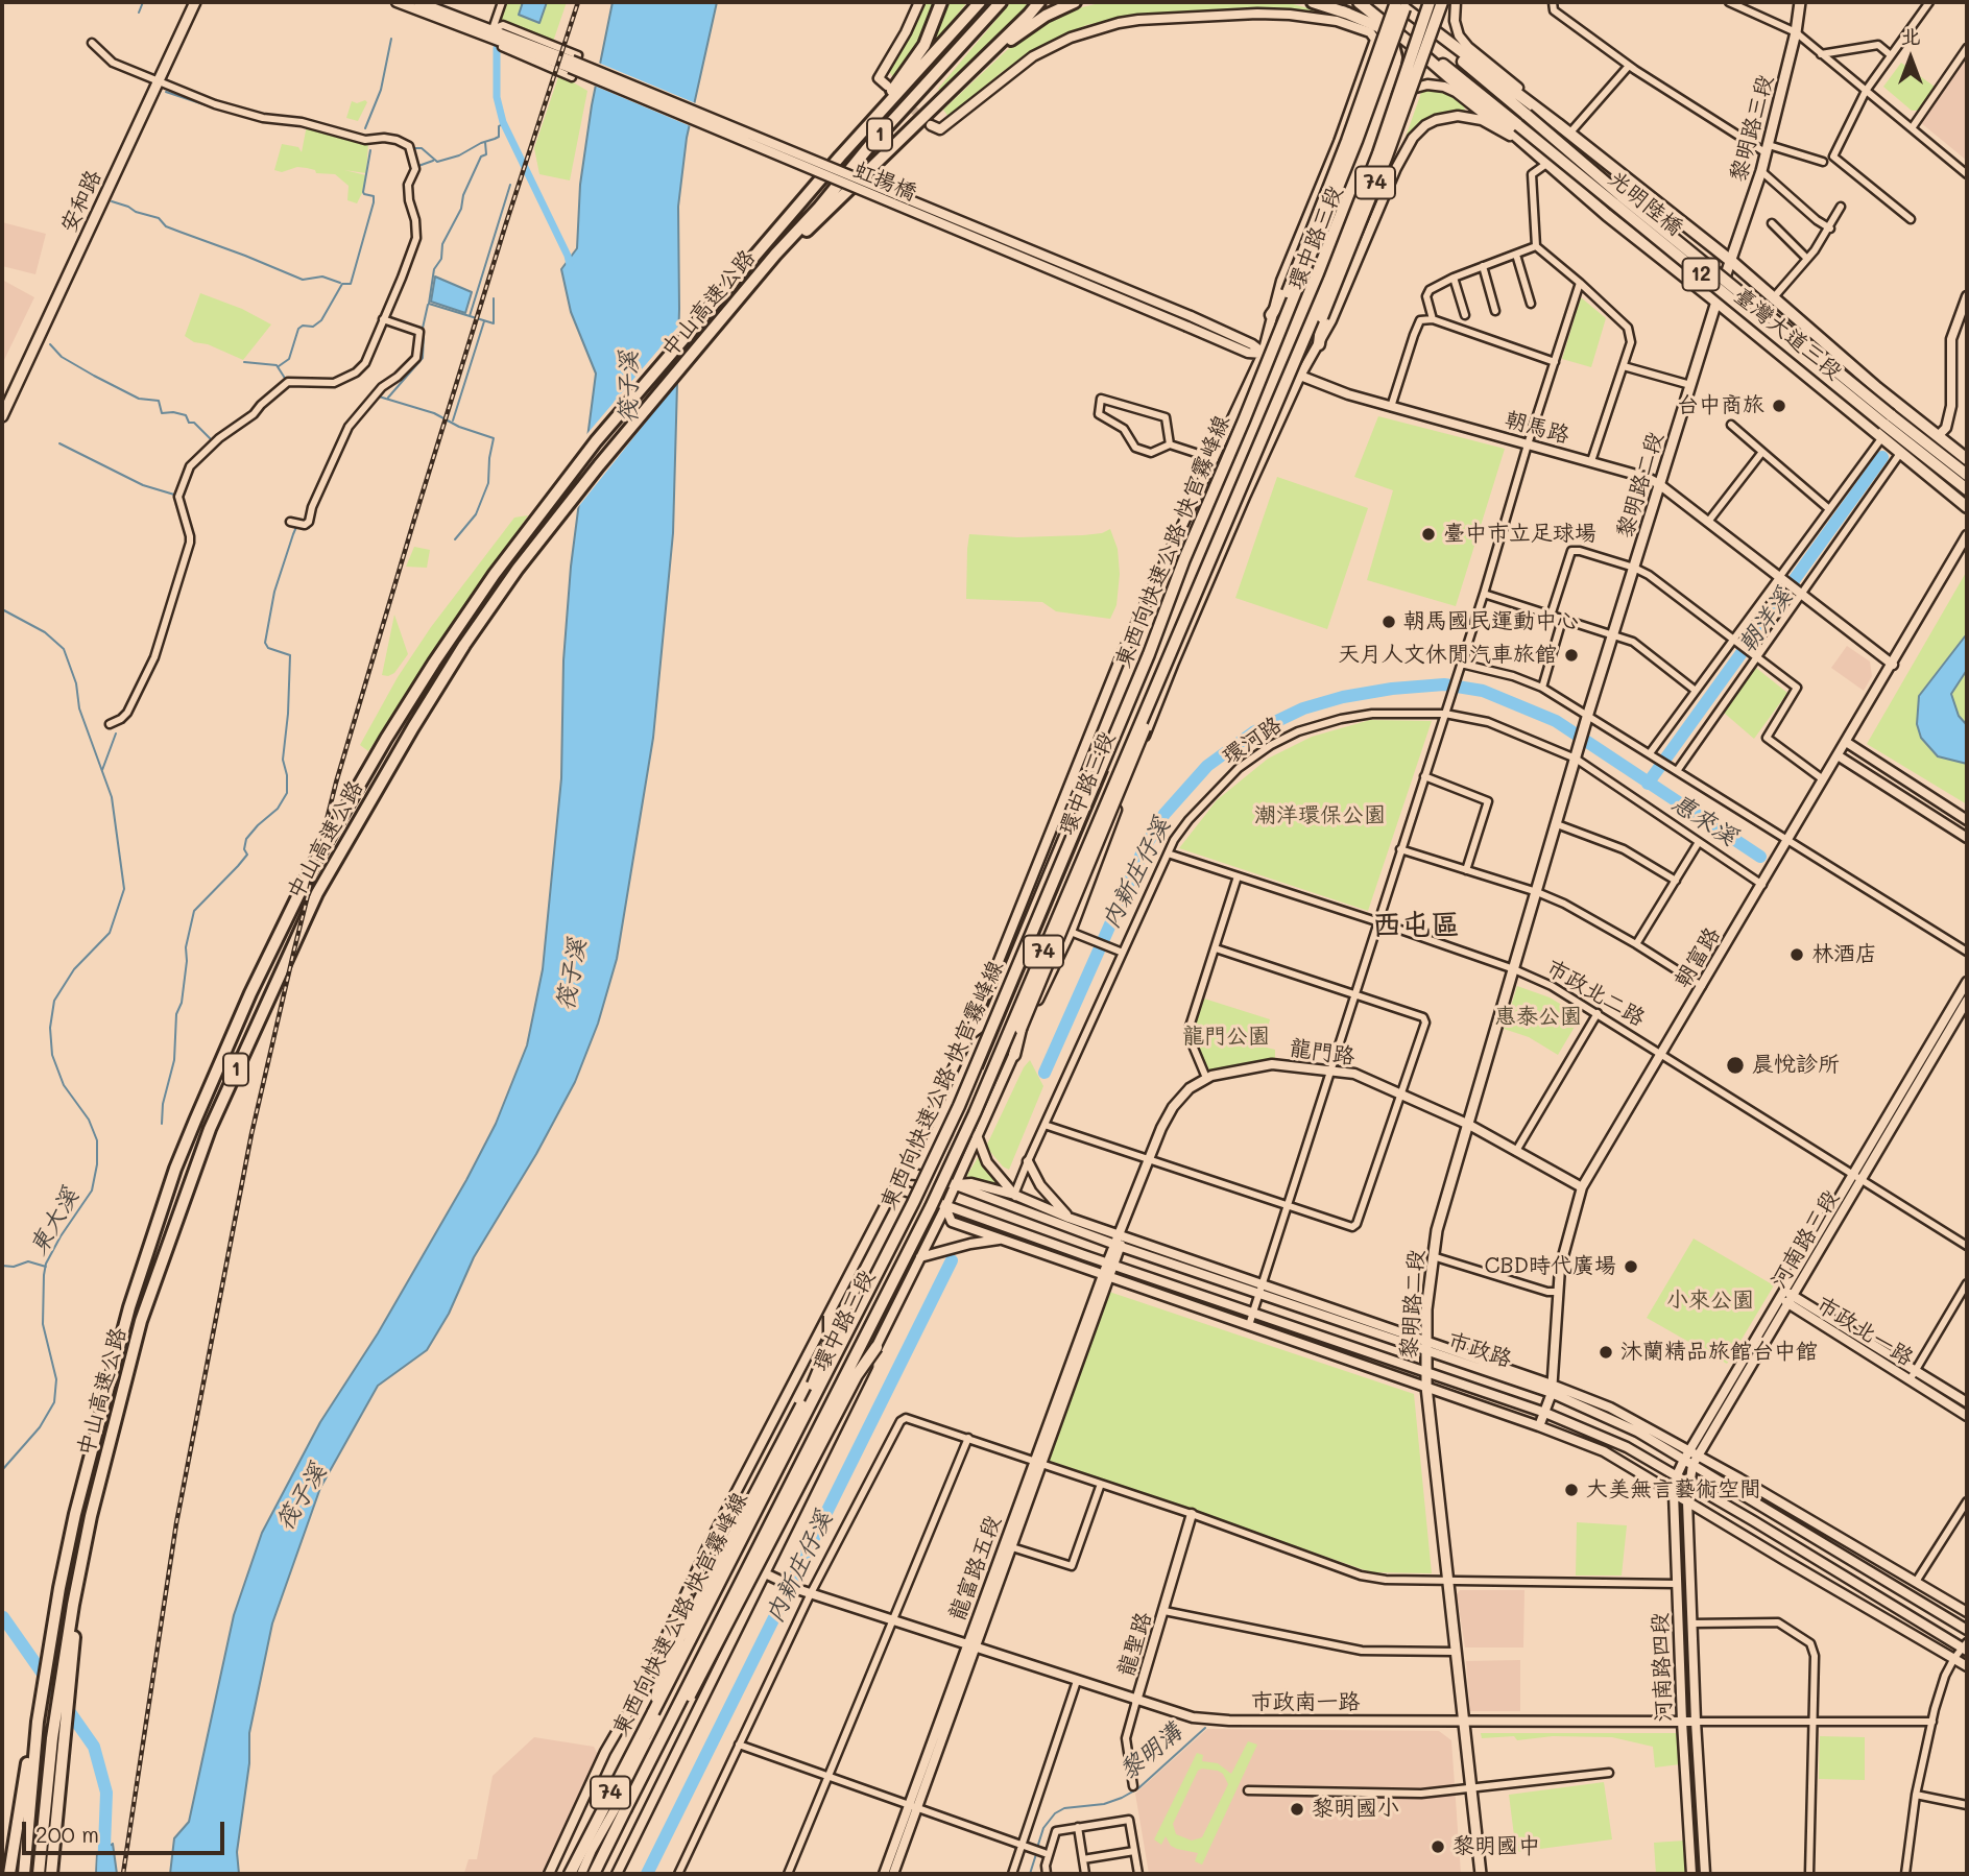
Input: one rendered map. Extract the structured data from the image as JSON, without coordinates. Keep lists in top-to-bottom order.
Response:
{
  "streets": {
    "highway": ["1", "中山高速公路"],
    "main road": [
      "黎明路三段",
      "74",
      "安和路",
      "光明陸橋",
      "12",
      "臺灣大道三段",
      "黎明路二段",
      "東西向快速公路 快官霧峰線"
    ],
    "street": [
      "虹揚橋",
      "環中路三段",
      "朝馬路",
      "環河路",
      "朝富路",
      "市政北二路",
      "龍門路",
      "河南路三段",
      "市政北一路",
      "市政路",
      "龍富路五段",
      "龍聖路",
      "河南路四段",
      "市政南一路"
    ]
  },
  "crossings": [
    ["黎明路三段", "臺灣大道三段"],
    ["黎明路三段", "黎明路二段"],
    ["虹揚橋", "朝馬路"],
    ["74", "環中路三段"],
    ["74", "12"],
    ["74", "東西向快速公路 快官霧峰線"],
    ["光明陸橋", "12"],
    ["光明陸橋", "臺灣大道三段"],
    ["環中路三段", "臺灣大道三段"],
    ["環中路三段", "朝馬路"],
    ["環中路三段", "市政路"],
    ["環中路三段", "市政南一路"],
    ["12", "臺灣大道三段"],
    ["12", "東西向快速公路 快官霧峰線"],
    ["臺灣大道三段", "黎明路二段"],
    ["臺灣大道三段", "東西向快速公路 快官霧峰線"],
    ["朝馬路", "黎明路二段"],
    ["黎明路二段", "環河路"],
    ["黎明路二段", "市政北二路"],
    ["黎明路二段", "龍門路"],
    ["黎明路二段", "市政路"],
    ["黎明路二段", "市政南一路"],
    ["環河路", "朝富路"],
    ["環河路", "市政北二路"],
    ["環河路", "市政路"],
    ["朝富路", "市政北二路"],
    ["朝富路", "龍門路"],
    ["朝富路", "市政路"],
    ["市政北二路", "河南路三段"],
    ["龍門路", "市政路"],
    ["龍門路", "龍富路五段"],
    ["河南路三段", "市政北一路"],
    ["河南路三段", "市政路"],
    ["河南路三段", "河南路四段"],
    ["市政路", "龍富路五段"],
    ["市政路", "河南路四段"],
    ["龍富路五段", "市政南一路"],
    ["龍聖路", "市政南一路"],
    ["河南路四段", "市政南一路"]
  ],
  "districts": ["西屯區"],
  "water": [
    "筏子溪",
    "朝洋溪",
    "惠來溪",
    "內新庄仔溪",
    "東大溪",
    "黎明溝"
  ],
  "parks": [
    "潮洋環保公園",
    "惠泰公園",
    "龍門公園",
    "小來公園"
  ],
  "places": [
    "台中商旅",
    "臺中市立足球場",
    "朝馬國民運動中心",
    "天月人文休閒汽車旅館",
    "林酒店",
    "晨悅診所",
    "CBD時代廣場",
    "沐蘭精品旅館台中館",
    "大美無言藝術空間",
    "黎明國小",
    "黎明國中"
  ],
  "scale_bar": "200 m",
  "north": "top"
}
